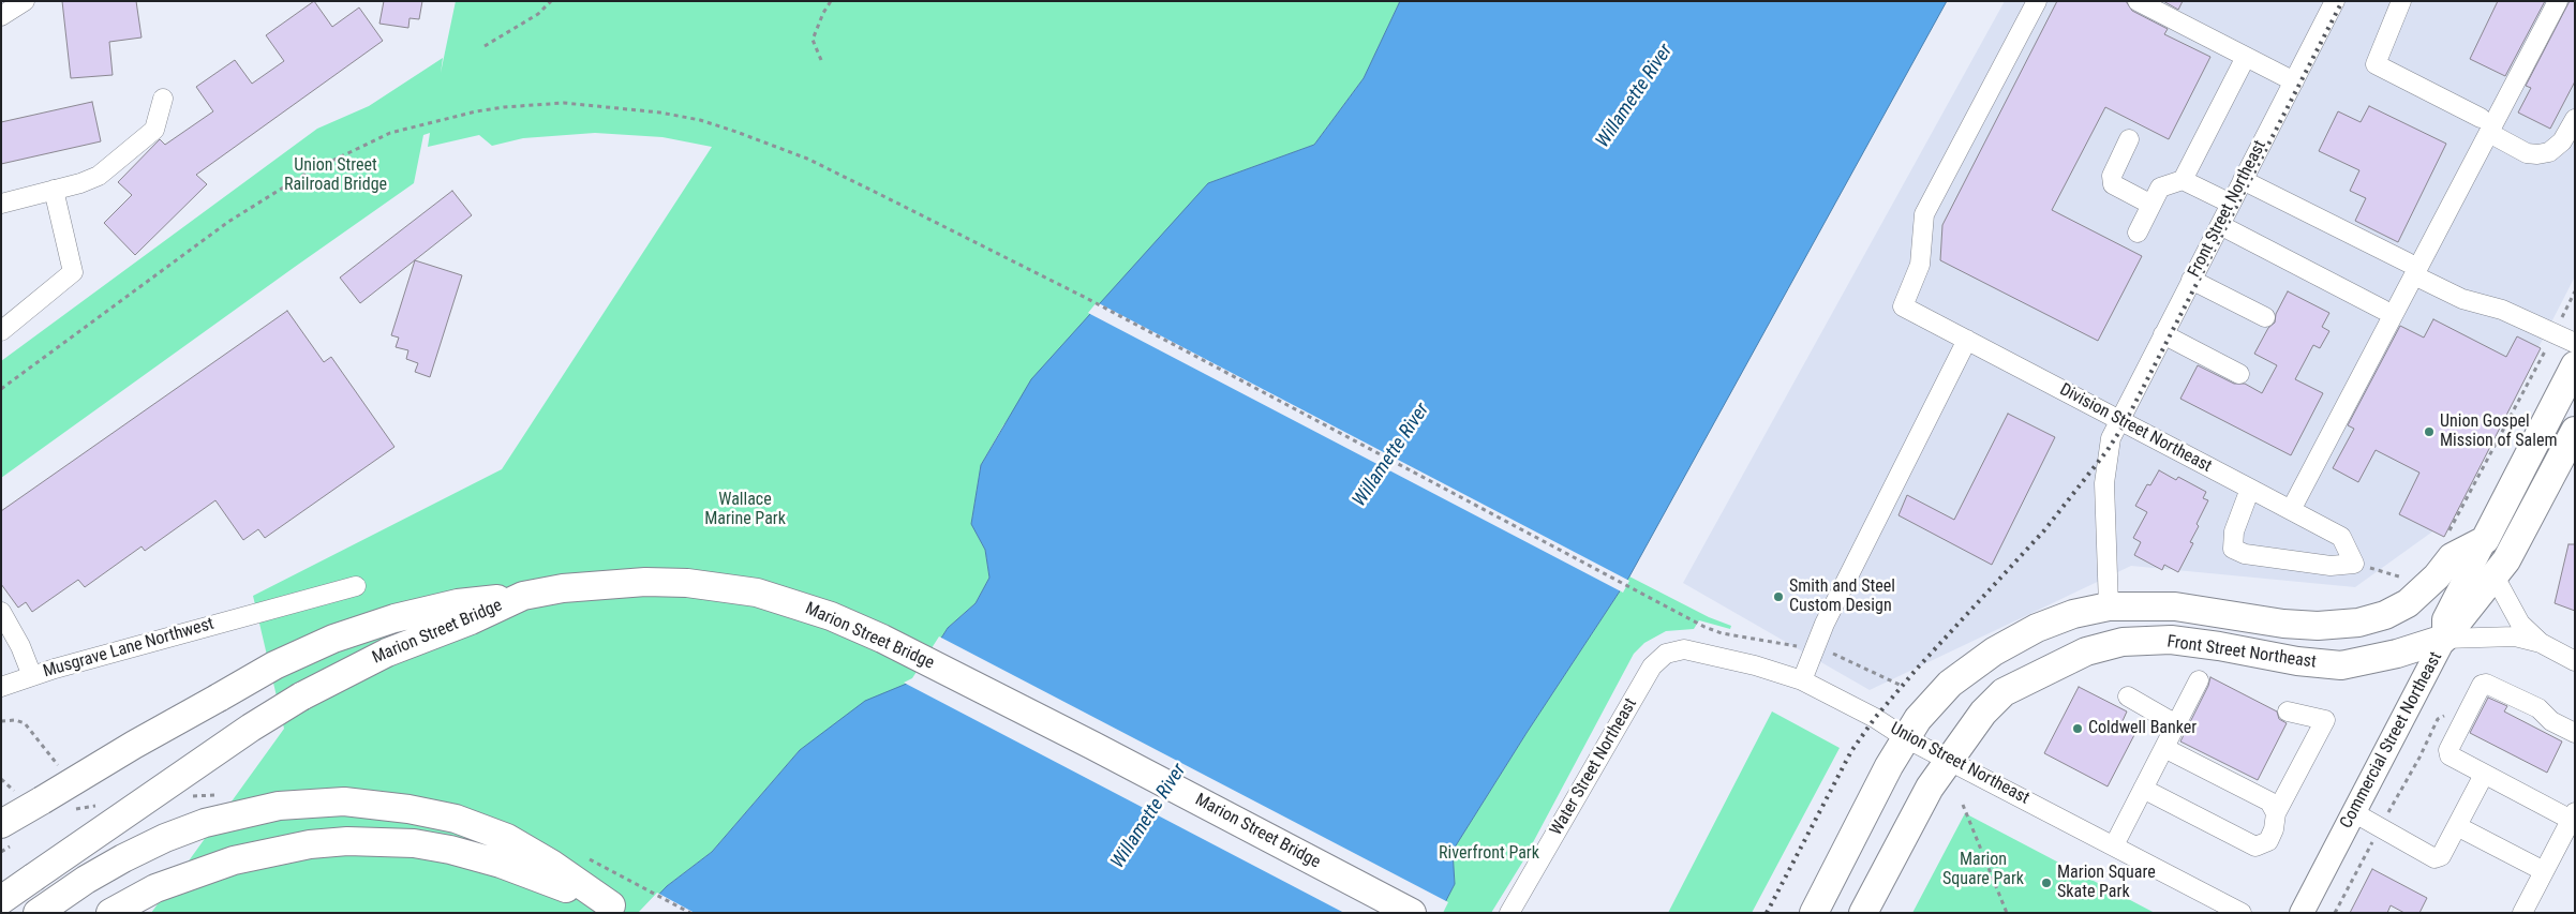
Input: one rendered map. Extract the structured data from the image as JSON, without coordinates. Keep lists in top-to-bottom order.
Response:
{
  "streets": {
    "highway": ["Front Street Northeast", "Marion Street Bridge", "Commercial Street Northeast"],
    "street": [
      "Division Street Northeast",
      "Musgrave Lane Northwest",
      "Union Street Northeast",
      "Water Street Northeast"
    ]
  },
  "crossings": [
    ["Front Street Northeast", "Division Street Northeast"],
    ["Front Street Northeast", "Commercial Street Northeast"],
    ["Front Street Northeast", "Union Street Northeast"],
    ["Union Street Northeast", "Water Street Northeast"]
  ],
  "water": ["Willamette River"],
  "parks": [
    "Union Street Railroad Bridge",
    "Wallace Marine Park",
    "Riverfront Park",
    "Marion Square Park"
  ],
  "places": [
    "Union Gospel Mission of Salem",
    "Smith and Steel Custom Design",
    "Coldwell Banker",
    "Marion Square Skate Park"
  ]
}
